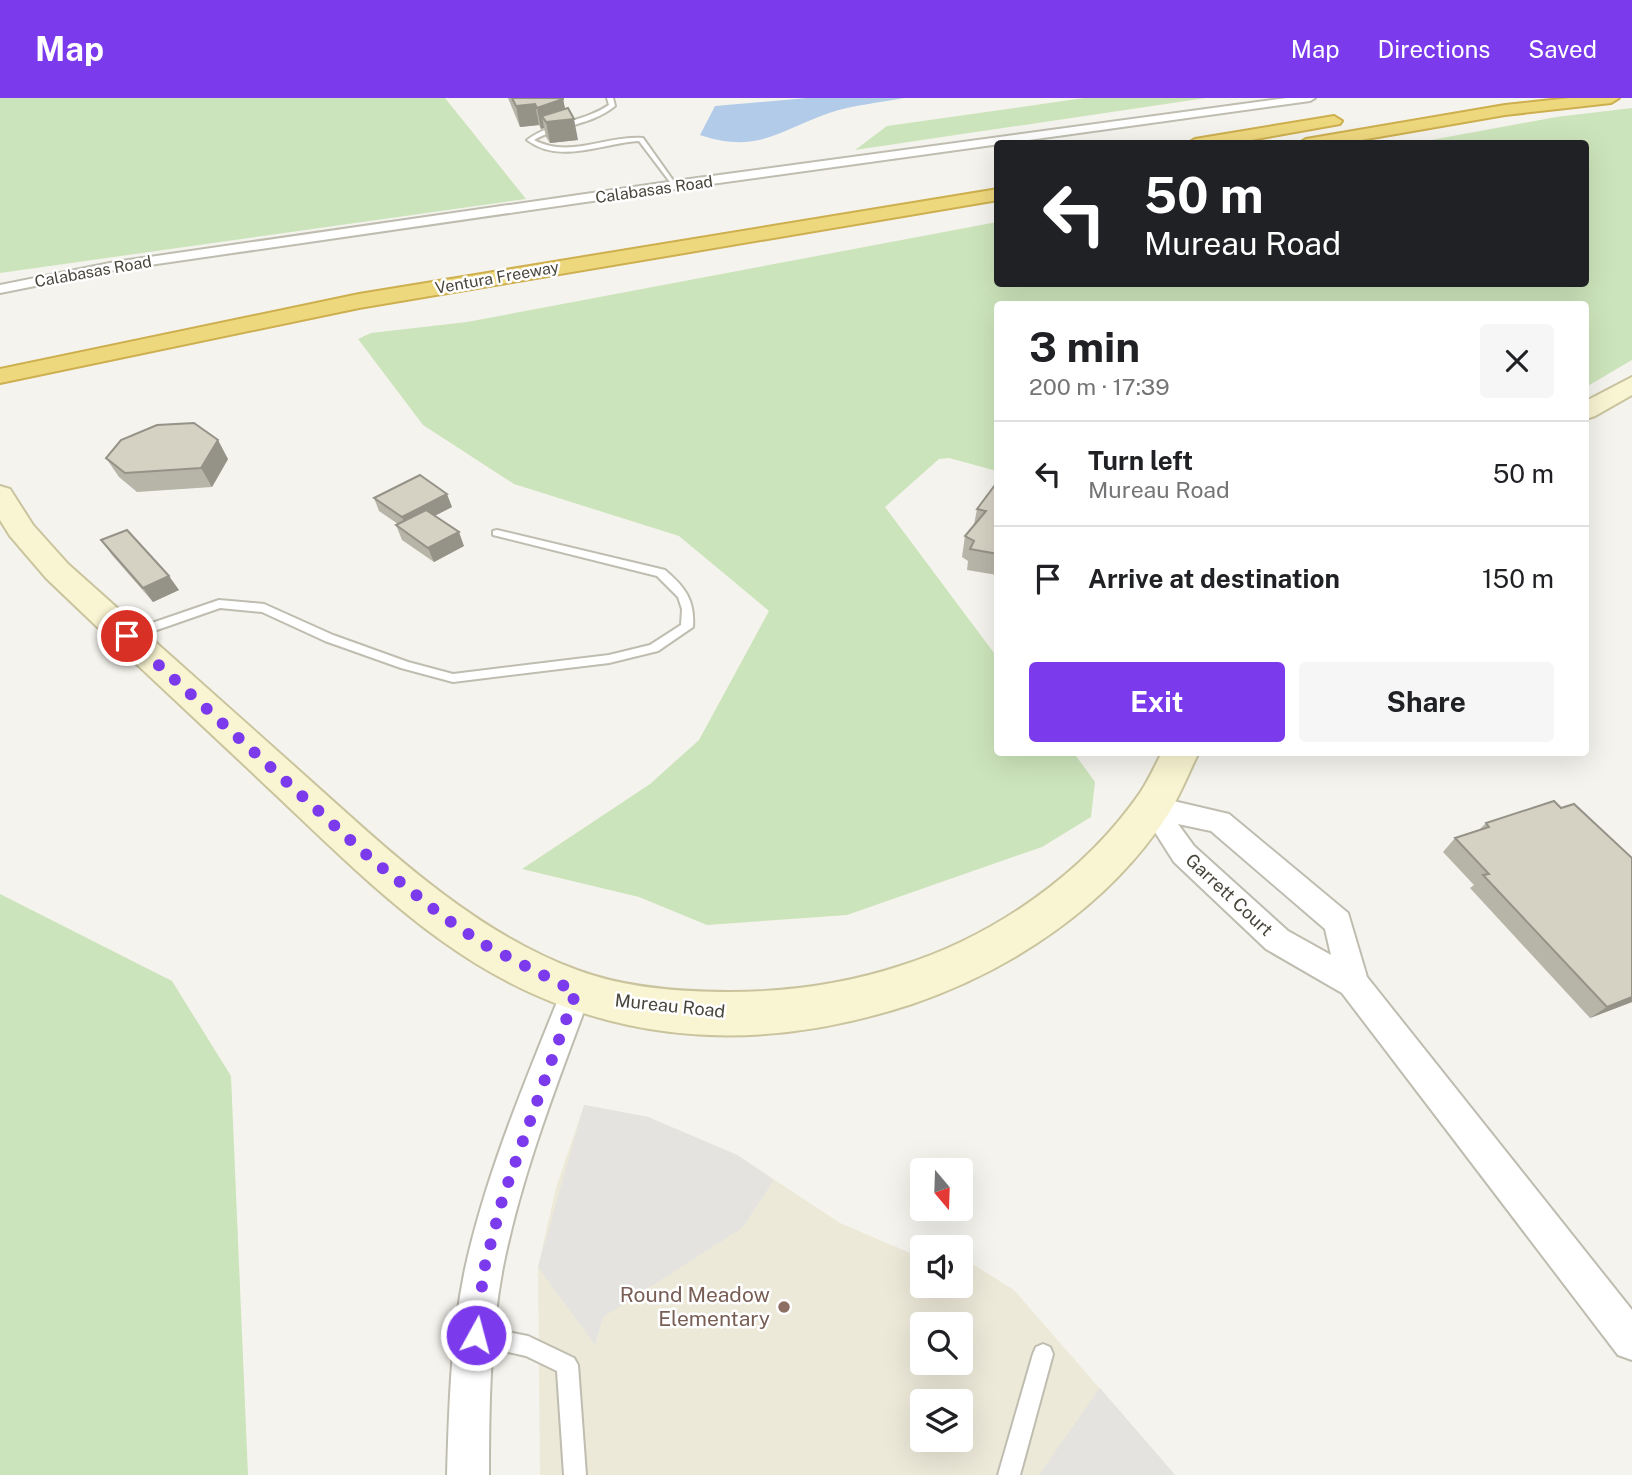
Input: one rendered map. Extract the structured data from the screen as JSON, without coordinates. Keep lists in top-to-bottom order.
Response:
{
  "streets": {
    "highway": ["Ventura Freeway"],
    "main road": ["Mureau Road"],
    "street": ["Calabasas Road", "Garrett Court"]
  },
  "crossings": [
    ["Garrett Court", "Mureau Road"]
  ],
  "places": ["Round Meadow Elementary"],
  "north": "bottom",
  "page": {
    "header": "Map",
    "nav": ["Map", "Directions", "Saved"],
    "turn": ["50 m", "Mureau Road"],
    "heading": ["3 min", "200 m · 17:39"],
    "list": [
      {
        "name": "Turn left",
        "note": "Mureau Road",
        "value": "50 m"
      },
      {
        "name": "Arrive at destination",
        "value": "150 m"
      }
    ],
    "buttons": ["Exit", "Share"]
  }
}
